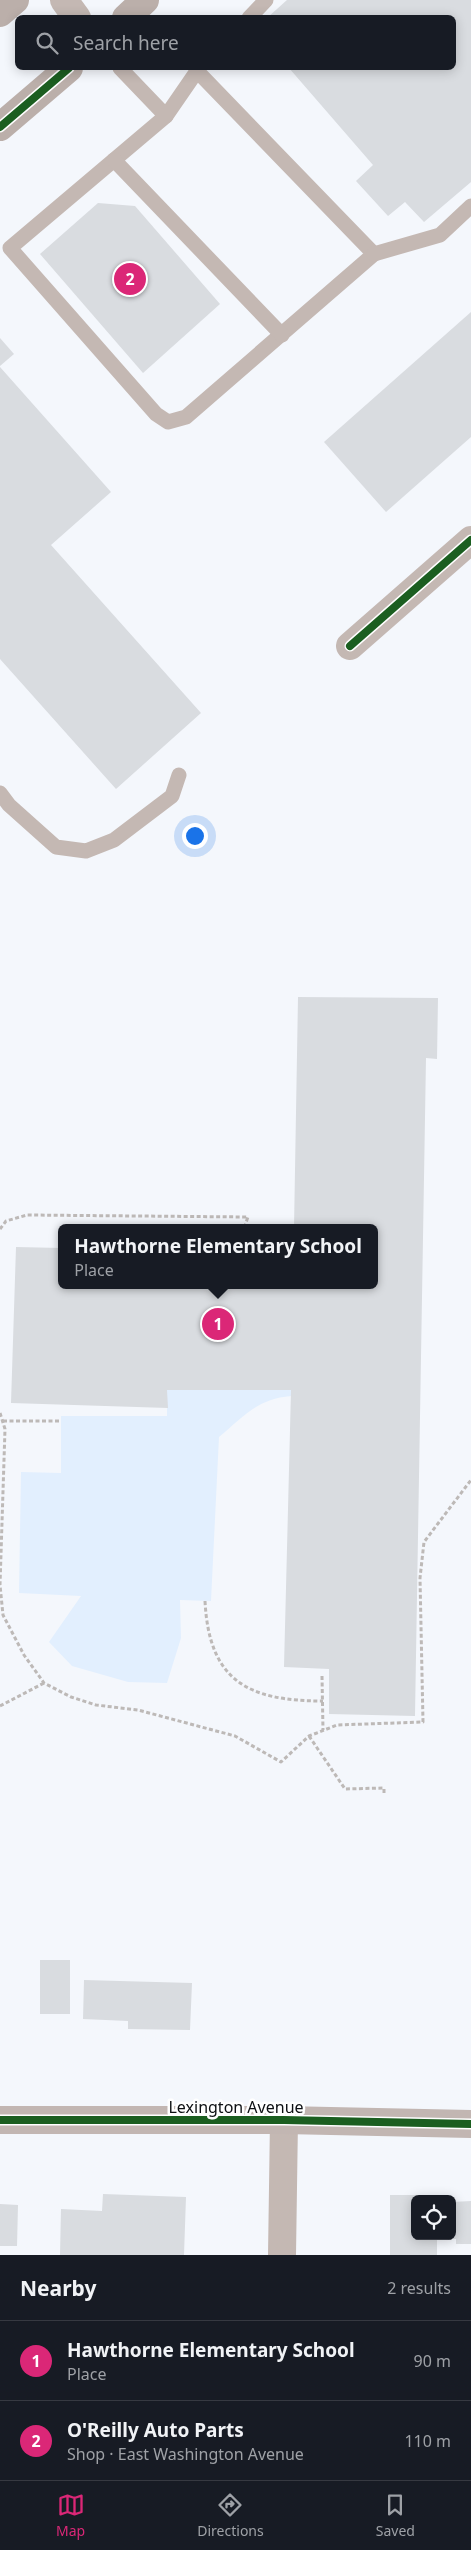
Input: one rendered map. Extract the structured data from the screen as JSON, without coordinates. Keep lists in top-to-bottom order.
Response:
{
  "streets": {
    "street": ["Lexington Avenue"]
  },
  "page": {
    "search": "Search here",
    "pins": ["2", "1"],
    "popup": ["Hawthorne Elementary School", "Place"],
    "heading": ["Nearby", "2 results"],
    "list": [
      {
        "mark": "1",
        "name": "Hawthorne Elementary School",
        "note": "Place",
        "value": "90 m"
      },
      {
        "mark": "2",
        "name": "O'Reilly Auto Parts",
        "note": "Shop · East Washington Avenue",
        "value": "110 m"
      }
    ],
    "nav": ["Map", "Directions", "Saved"]
  }
}
